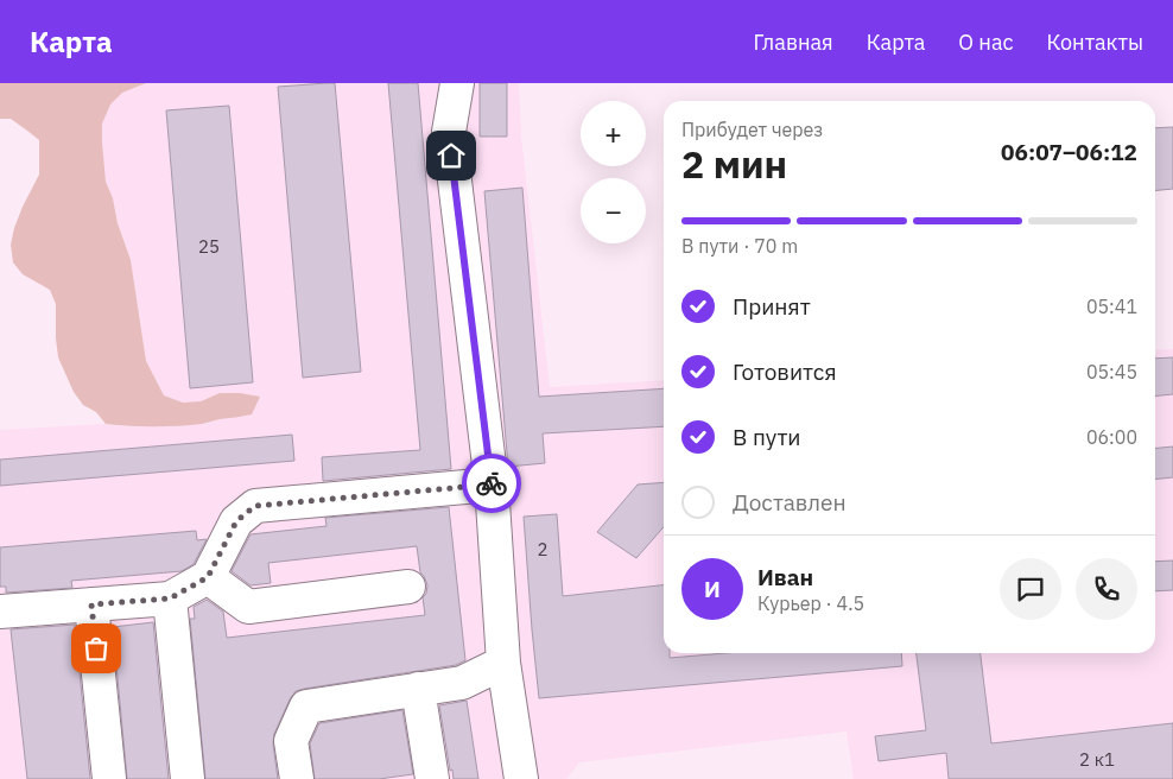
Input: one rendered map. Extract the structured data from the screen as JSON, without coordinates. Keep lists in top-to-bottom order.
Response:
{
  "house_numbers": ["25", "2", "2 к1"],
  "page": {
    "header": "Карта",
    "nav": [
      "Главная",
      "Карта",
      "О нас",
      "Контакты"
    ],
    "map_buttons": ["+", "−"],
    "heading": ["2 мин", "Прибудет через", "06:07–06:12"],
    "panel": ["Иван", "Курьер · 4.5"],
    "bar": "В пути · 70 m",
    "list": [
      ["Принят", "05:41"],
      ["Готовится", "05:45"],
      ["В пути", "06:00"],
      "Доставлен"
    ],
    "round": "И"
  }
}
